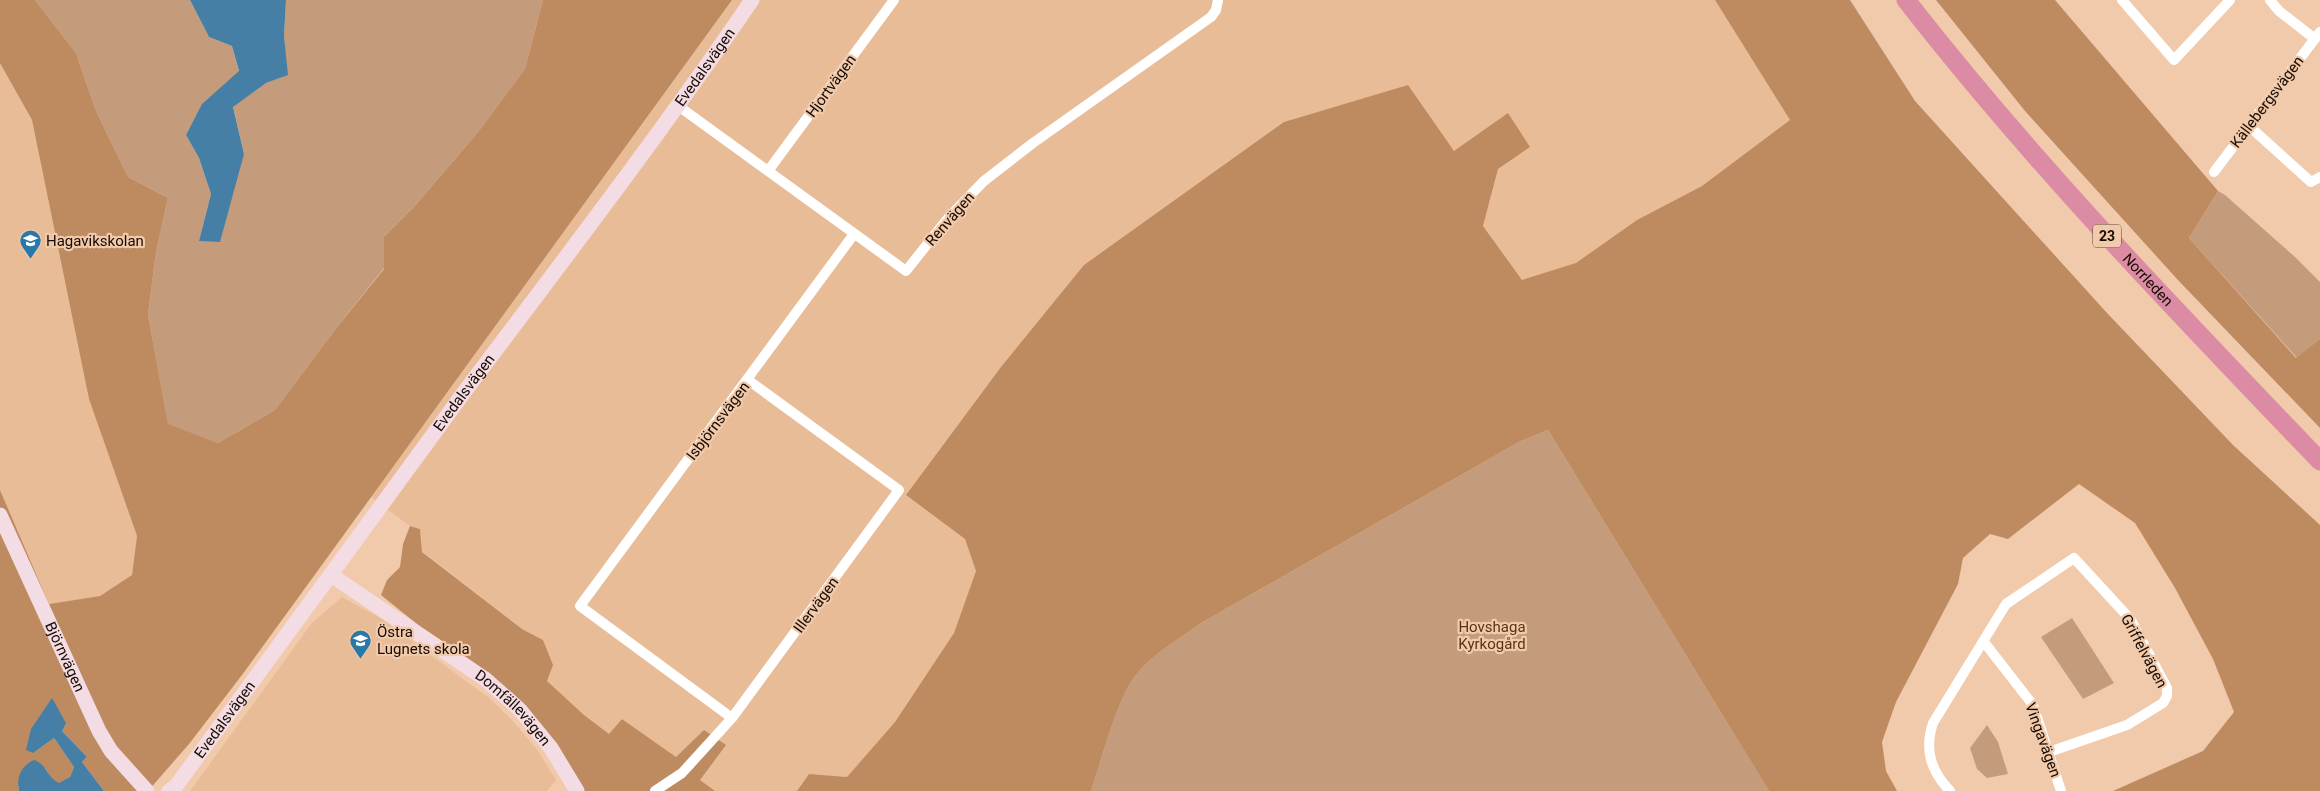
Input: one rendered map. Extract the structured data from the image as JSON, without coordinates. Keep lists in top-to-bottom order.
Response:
{
  "streets": {
    "highway": ["23", "Norrleden"],
    "street": [
      "Evedalsvägen",
      "Hjortvägen",
      "Källebergsvägen",
      "Renvägen",
      "Isbjörnsvägen",
      "Illervägen",
      "Griffelvägen",
      "Björnvägen",
      "Domfällevägen",
      "Vingavägen"
    ]
  },
  "crossings": [
    ["Evedalsvägen", "Renvägen"],
    ["Evedalsvägen", "Domfällevägen"],
    ["Hjortvägen", "Renvägen"],
    ["Renvägen", "Isbjörnsvägen"],
    ["Isbjörnsvägen", "Illervägen"],
    ["Griffelvägen", "Vingavägen"]
  ],
  "parks": ["Hovshaga Kyrkogård"],
  "places": {
    "school or university": ["Hagavikskolan", "Östra Lugnets skola"]
  }
}
